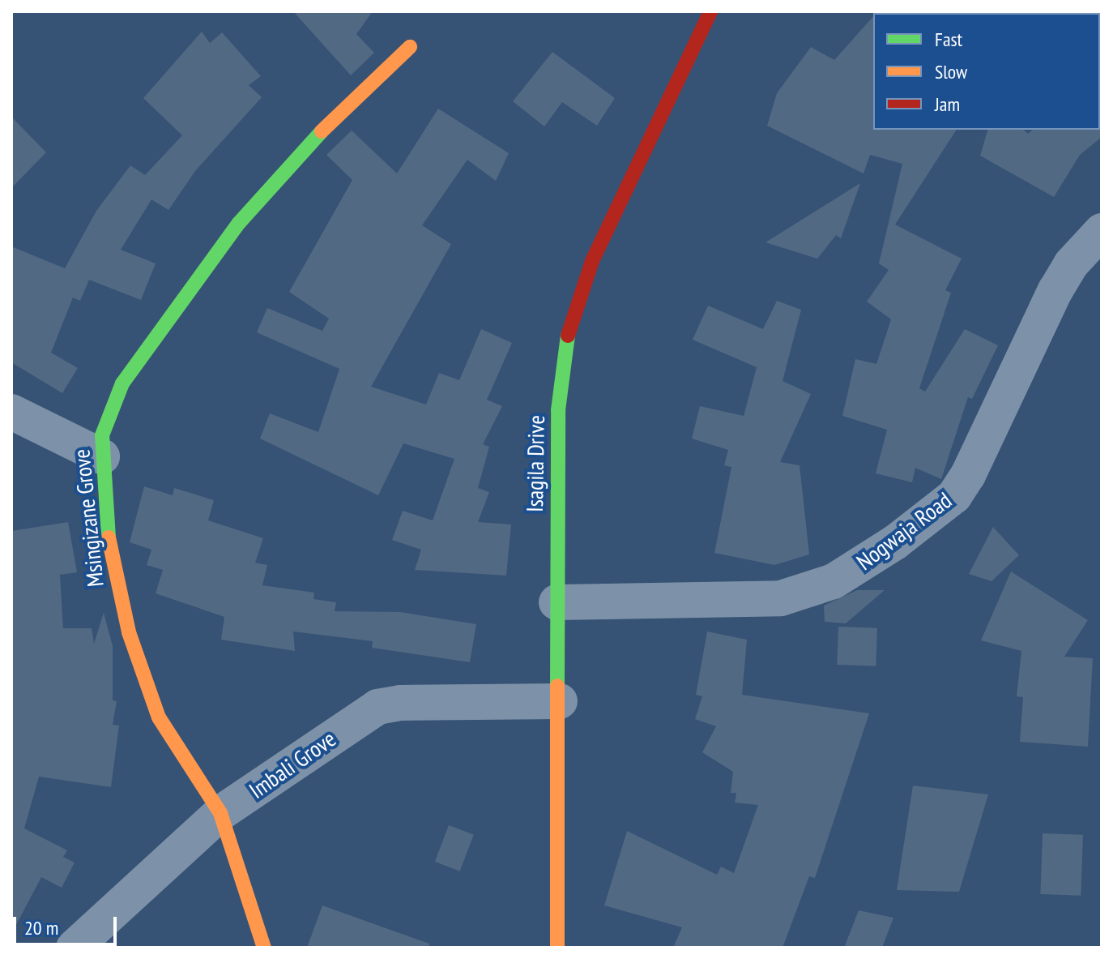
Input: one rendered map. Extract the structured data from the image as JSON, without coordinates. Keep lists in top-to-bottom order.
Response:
{
  "streets": {
    "street": [
      "Isagila Drive",
      "Msingizane Grove",
      "Nogwaja Road",
      "Imbali Grove"
    ]
  },
  "crossings": [
    ["Isagila Drive", "Nogwaja Road"],
    ["Isagila Drive", "Imbali Grove"],
    ["Msingizane Grove", "Imbali Grove"]
  ],
  "legend": ["Fast", "Slow", "Jam"],
  "scale_bar": "20 m"
}
